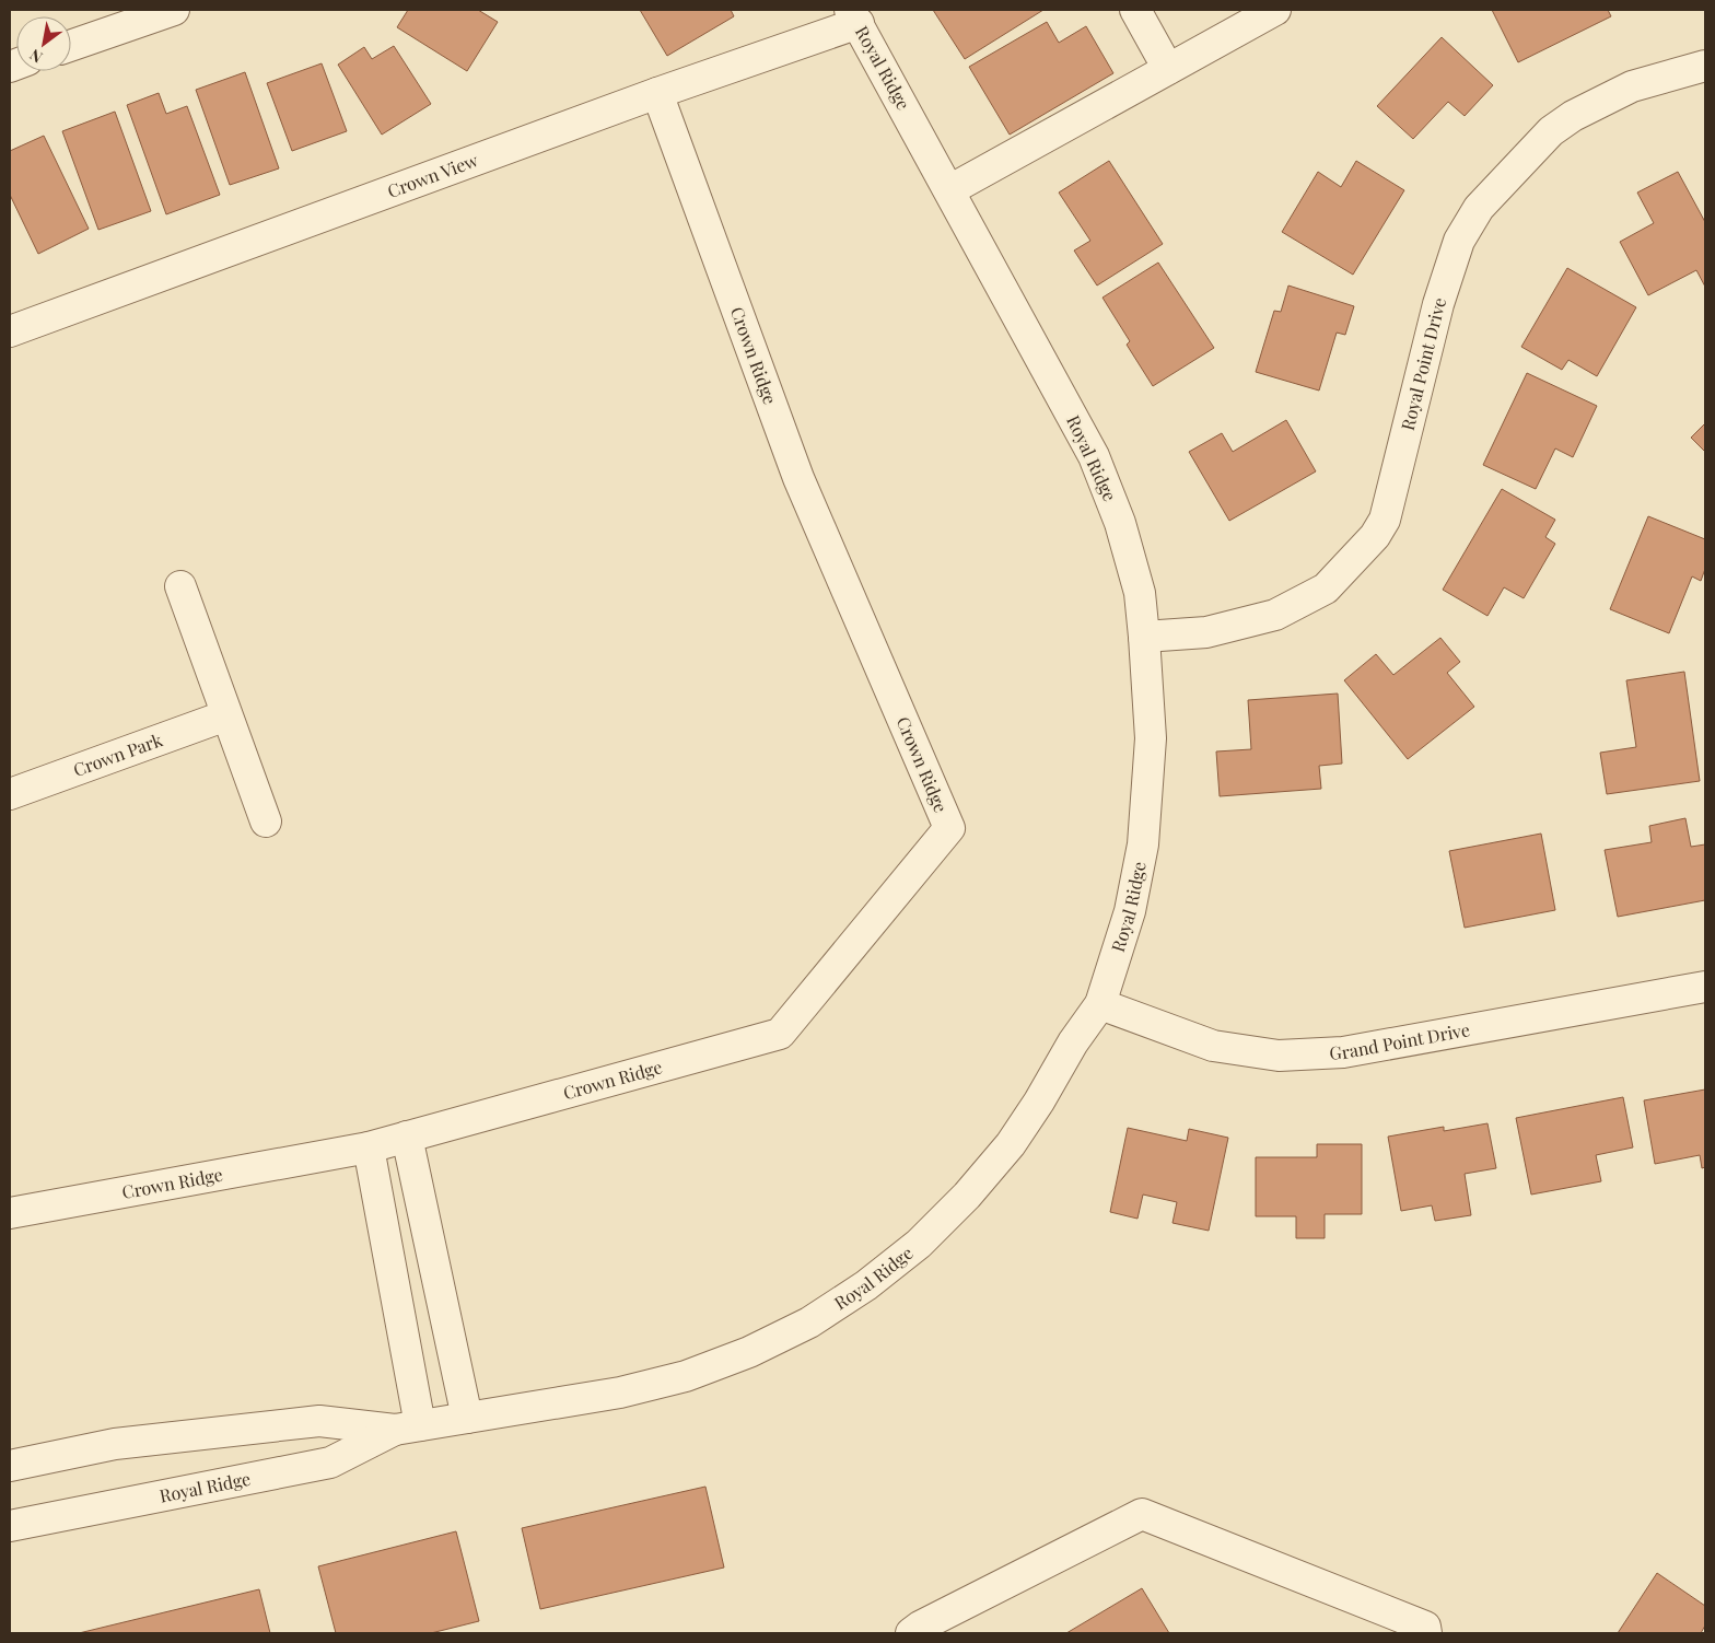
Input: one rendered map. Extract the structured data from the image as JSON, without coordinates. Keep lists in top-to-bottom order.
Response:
{
  "streets": {
    "street": [
      "Royal Ridge",
      "Crown View",
      "Crown Ridge",
      "Royal Point Drive",
      "Crown Park",
      "Grand Point Drive"
    ]
  },
  "crossings": [
    ["Royal Ridge", "Crown View"],
    ["Royal Ridge", "Royal Point Drive"],
    ["Royal Ridge", "Grand Point Drive"],
    ["Crown View", "Crown Ridge"]
  ],
  "north": "bottom left"
}
